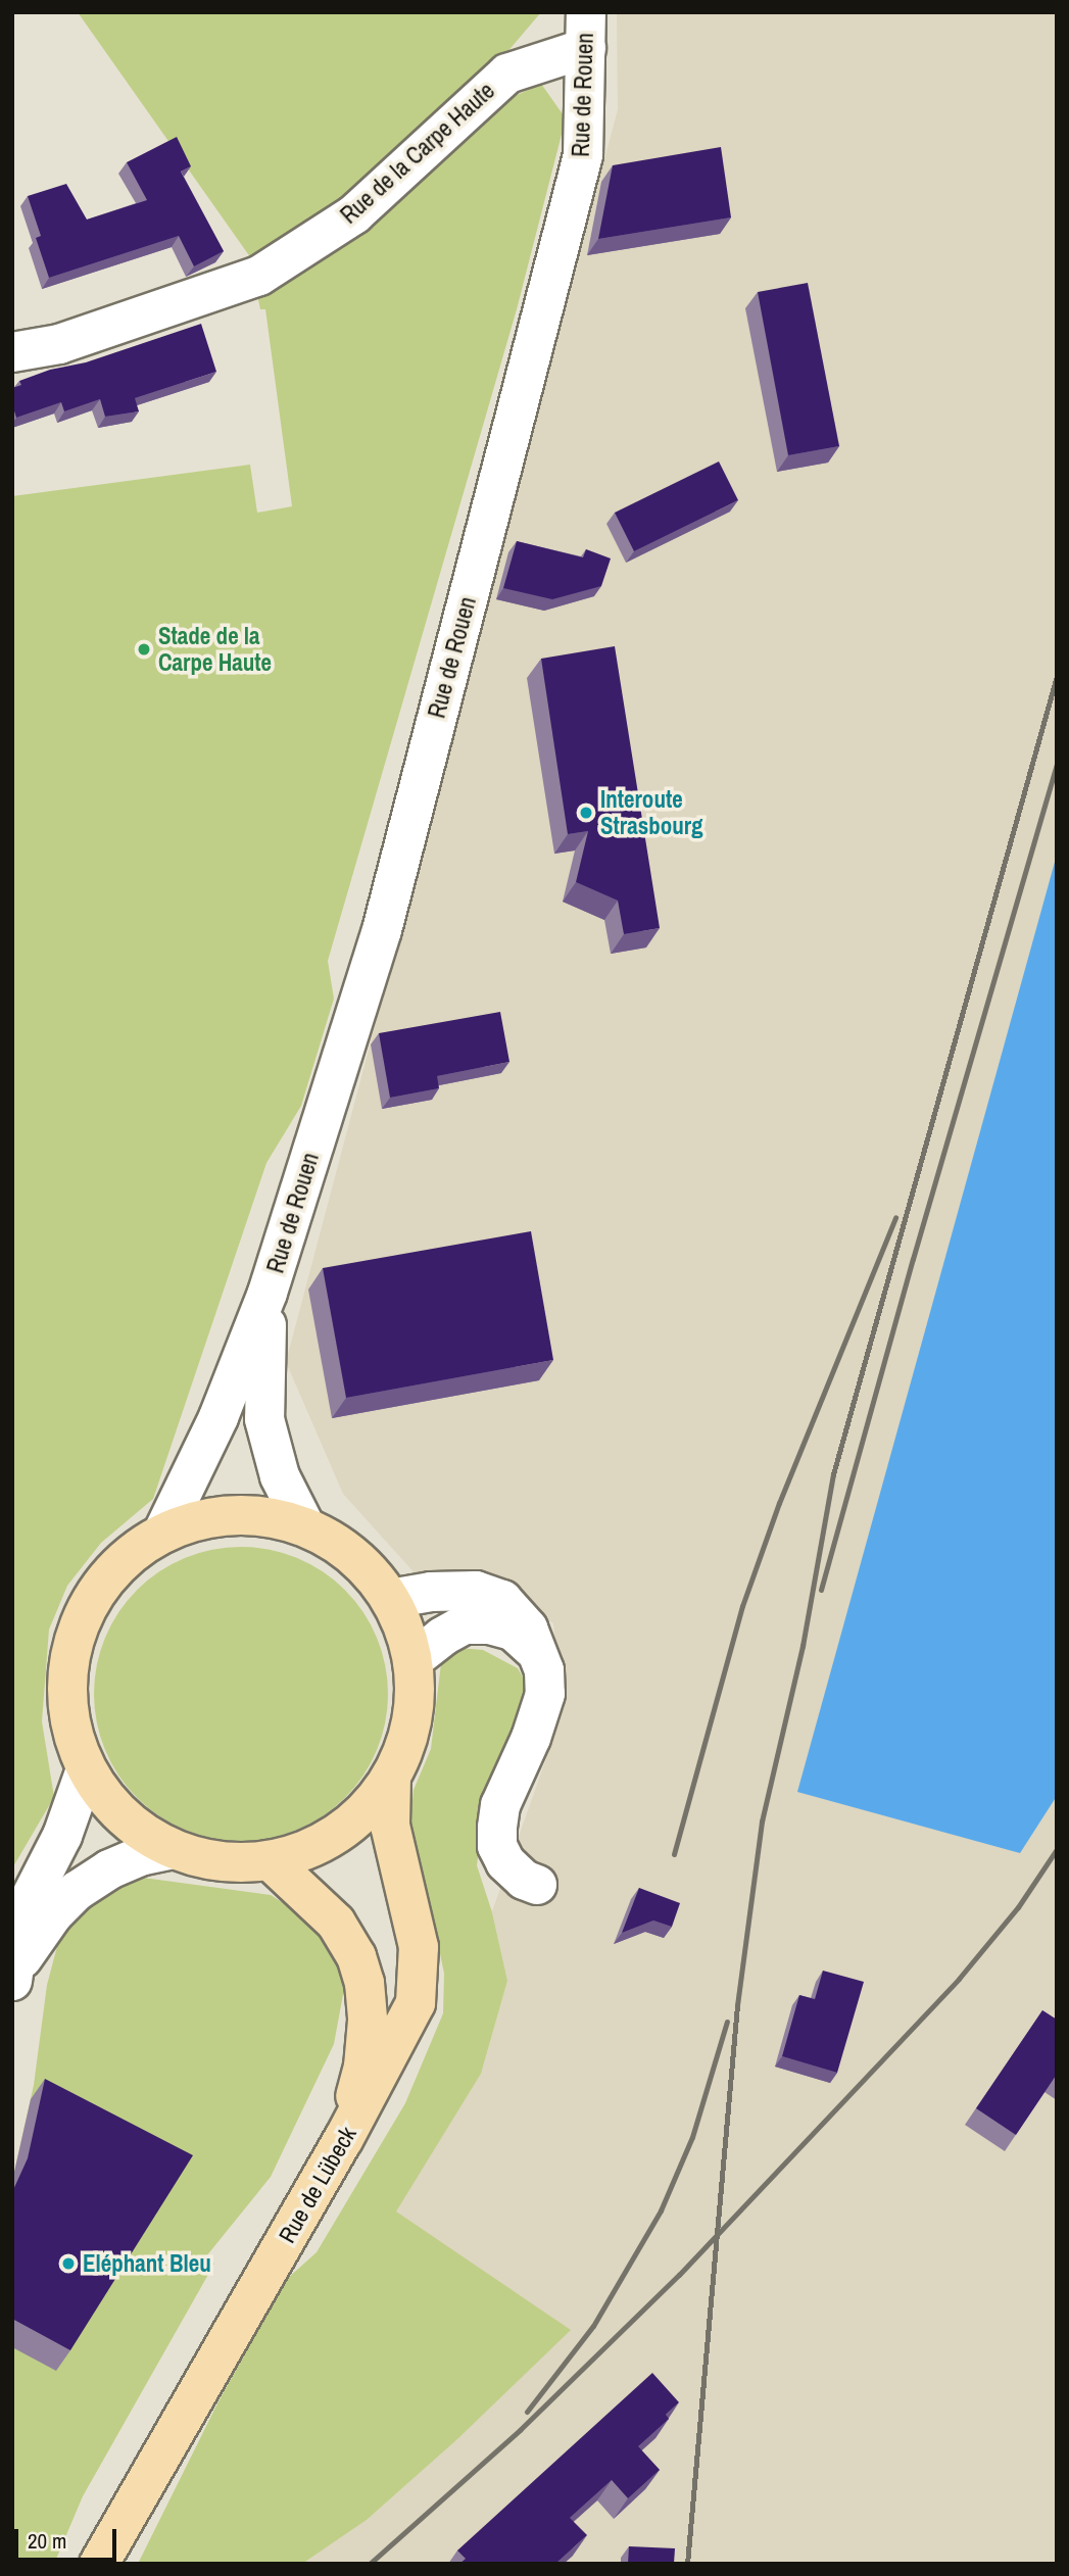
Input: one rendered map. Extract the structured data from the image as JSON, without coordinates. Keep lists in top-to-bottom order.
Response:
{
  "streets": {
    "main road": ["Rue de Lübeck"],
    "street": ["Rue de Rouen", "Rue de la Carpe Haute"]
  },
  "crossings": [
    ["Rue de Rouen", "Rue de la Carpe Haute"]
  ],
  "places": ["Stade de la Carpe Haute", "Interoute Strasbourg", "Eléphant Bleu"],
  "scale_bar": "20 m"
}
